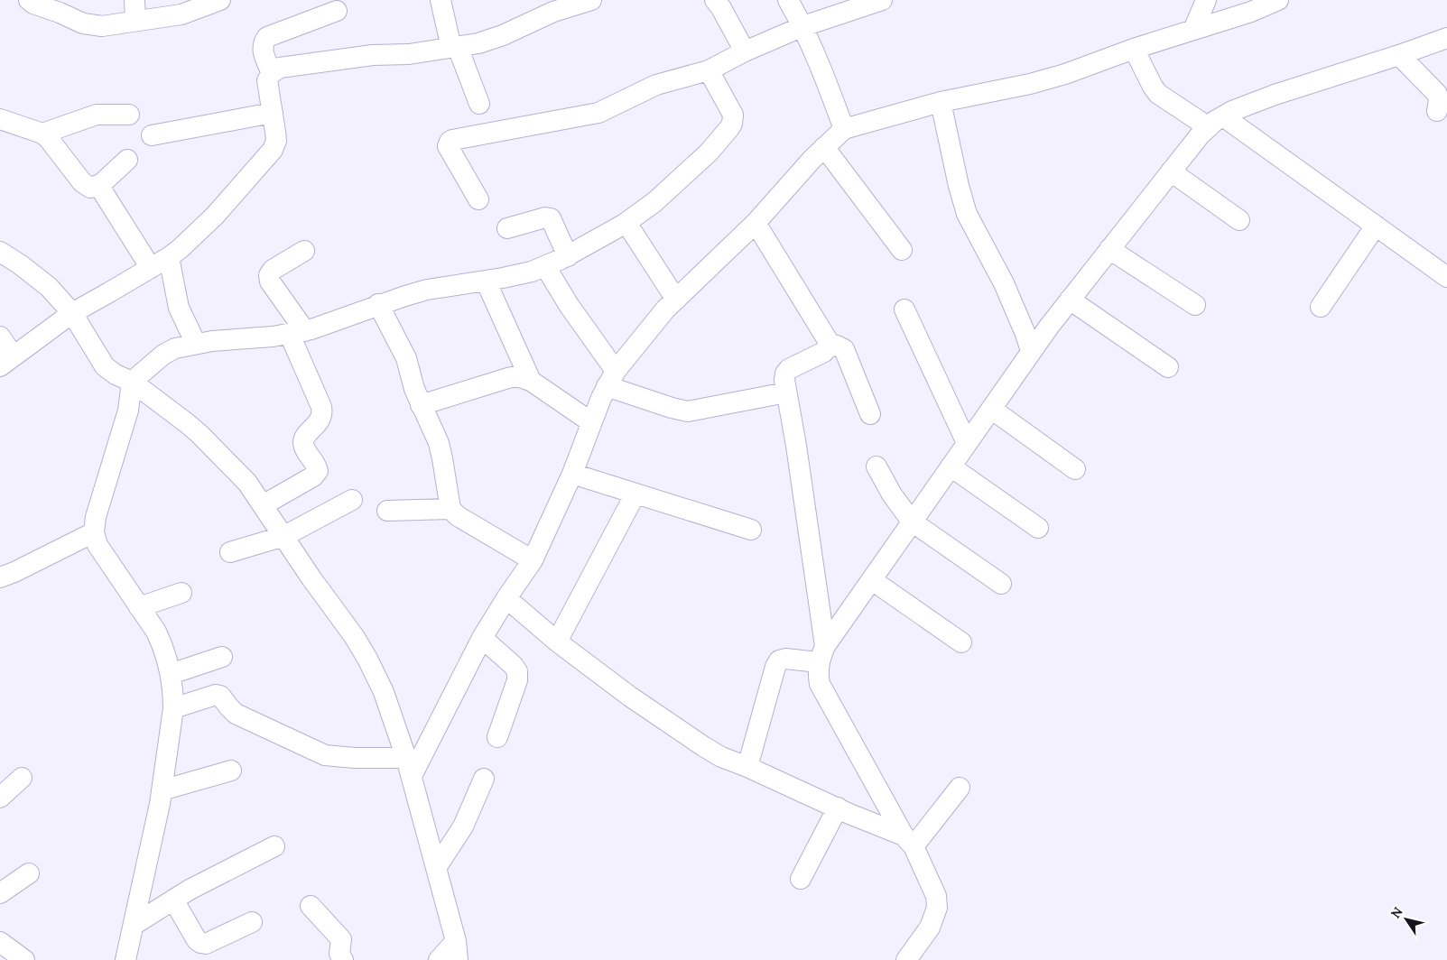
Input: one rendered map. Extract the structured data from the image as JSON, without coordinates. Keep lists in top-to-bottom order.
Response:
{
  "north": "top left"
}
